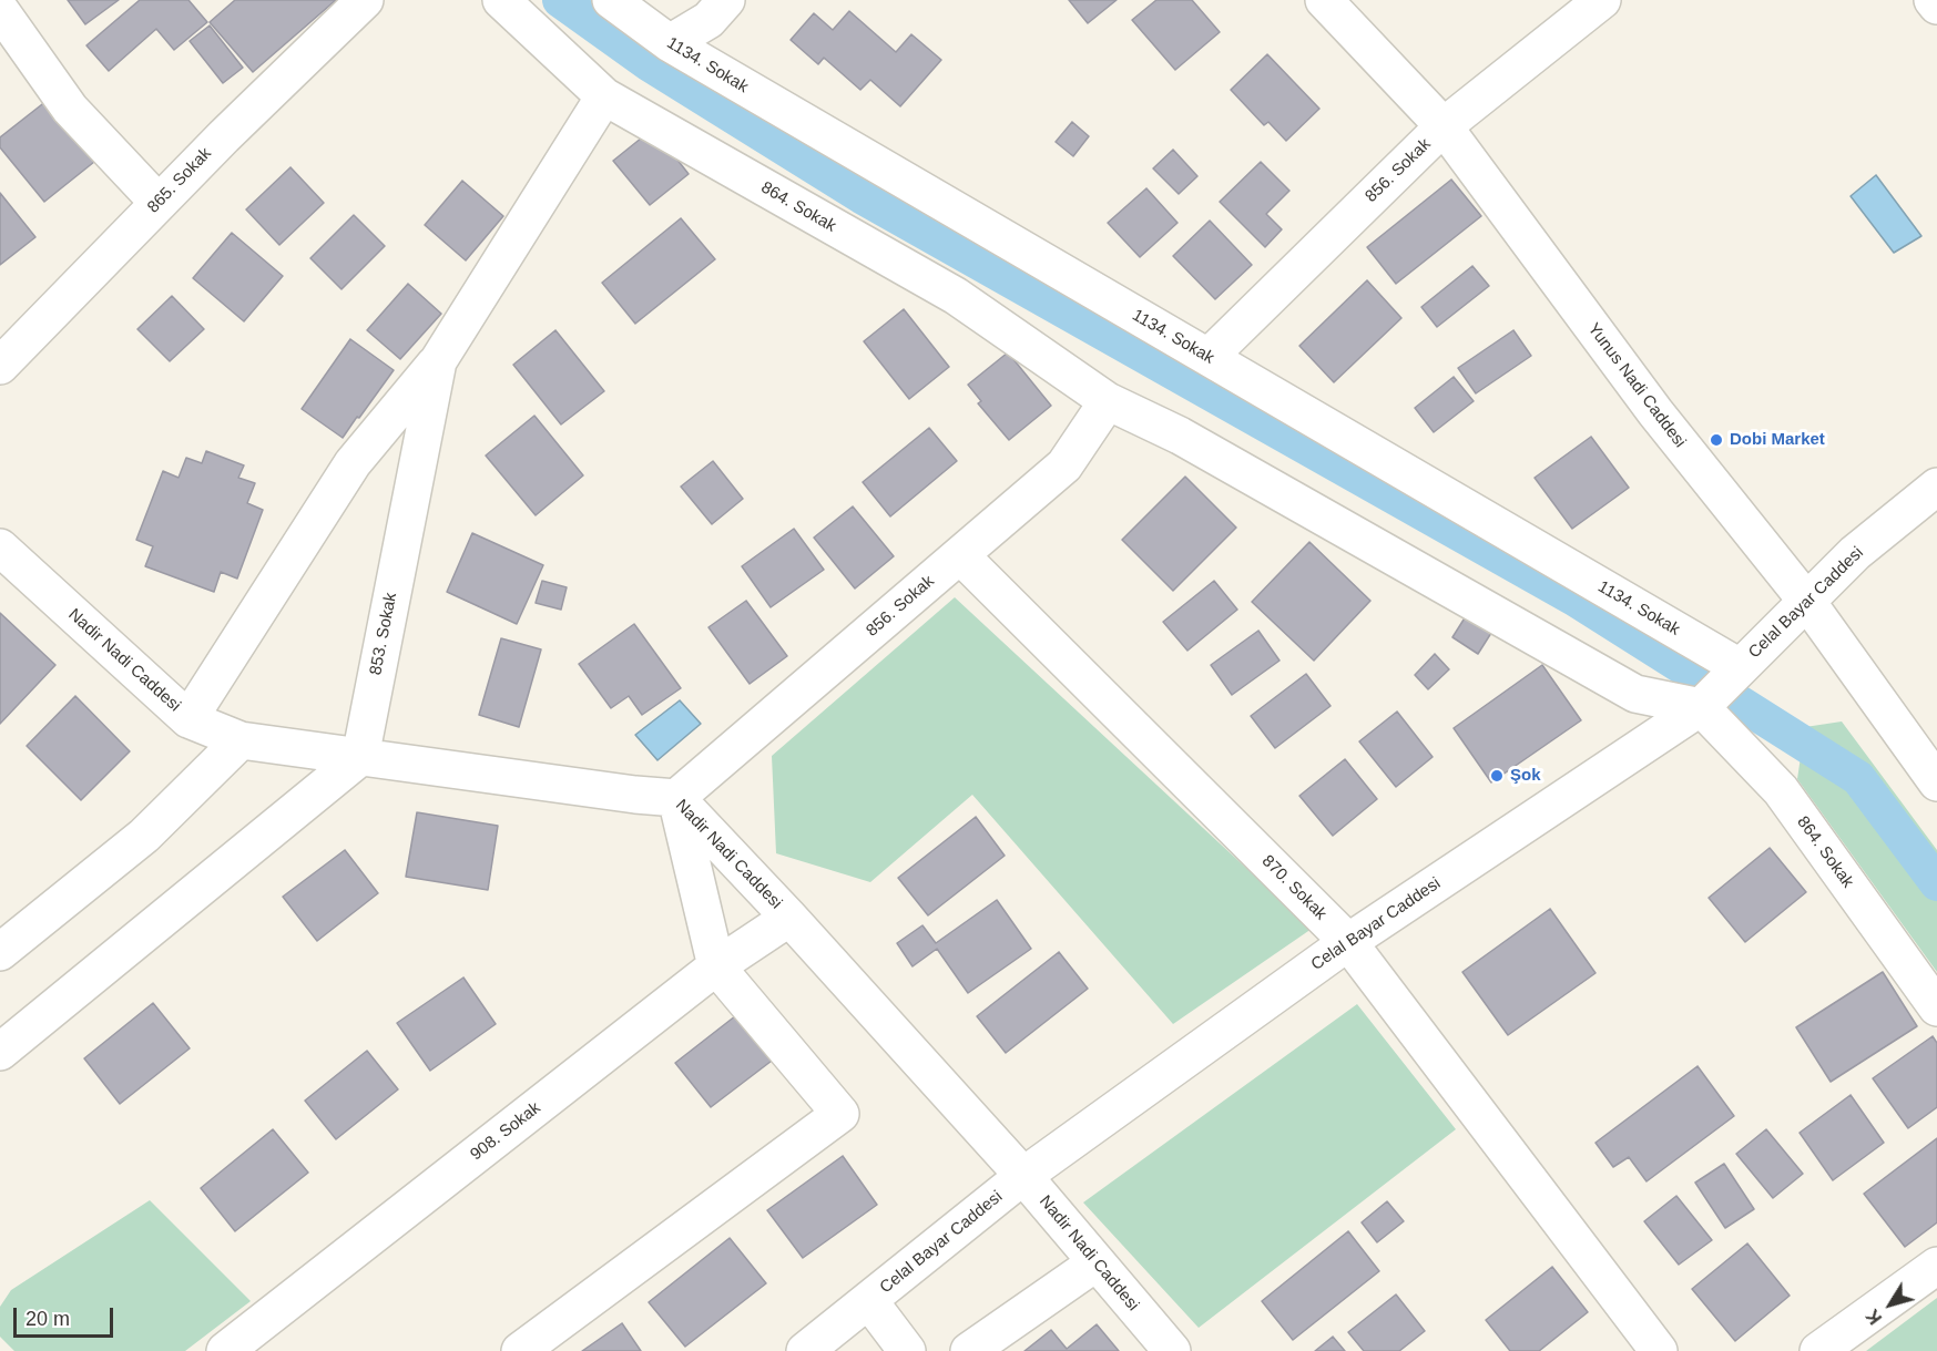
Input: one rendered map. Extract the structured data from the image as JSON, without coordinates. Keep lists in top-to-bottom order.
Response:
{
  "streets": {
    "street": [
      "1134. Sokak",
      "856. Sokak",
      "865. Sokak",
      "864. Sokak",
      "Yunus Nadi Caddesi",
      "Celal Bayar Caddesi",
      "853. Sokak",
      "Nadir Nadi Caddesi",
      "870. Sokak",
      "908. Sokak"
    ]
  },
  "crossings": [
    ["1134. Sokak", "856. Sokak"],
    ["1134. Sokak", "Celal Bayar Caddesi"],
    ["856. Sokak", "864. Sokak"],
    ["856. Sokak", "Yunus Nadi Caddesi"],
    ["856. Sokak", "Nadir Nadi Caddesi"],
    ["856. Sokak", "870. Sokak"],
    ["864. Sokak", "Celal Bayar Caddesi"],
    ["864. Sokak", "853. Sokak"],
    ["Yunus Nadi Caddesi", "Celal Bayar Caddesi"],
    ["Celal Bayar Caddesi", "Nadir Nadi Caddesi"],
    ["Celal Bayar Caddesi", "870. Sokak"],
    ["853. Sokak", "Nadir Nadi Caddesi"],
    ["Nadir Nadi Caddesi", "908. Sokak"]
  ],
  "places": ["Dobi Market", "Şok"],
  "scale_bar": "20 m",
  "north": "bottom left"
}
